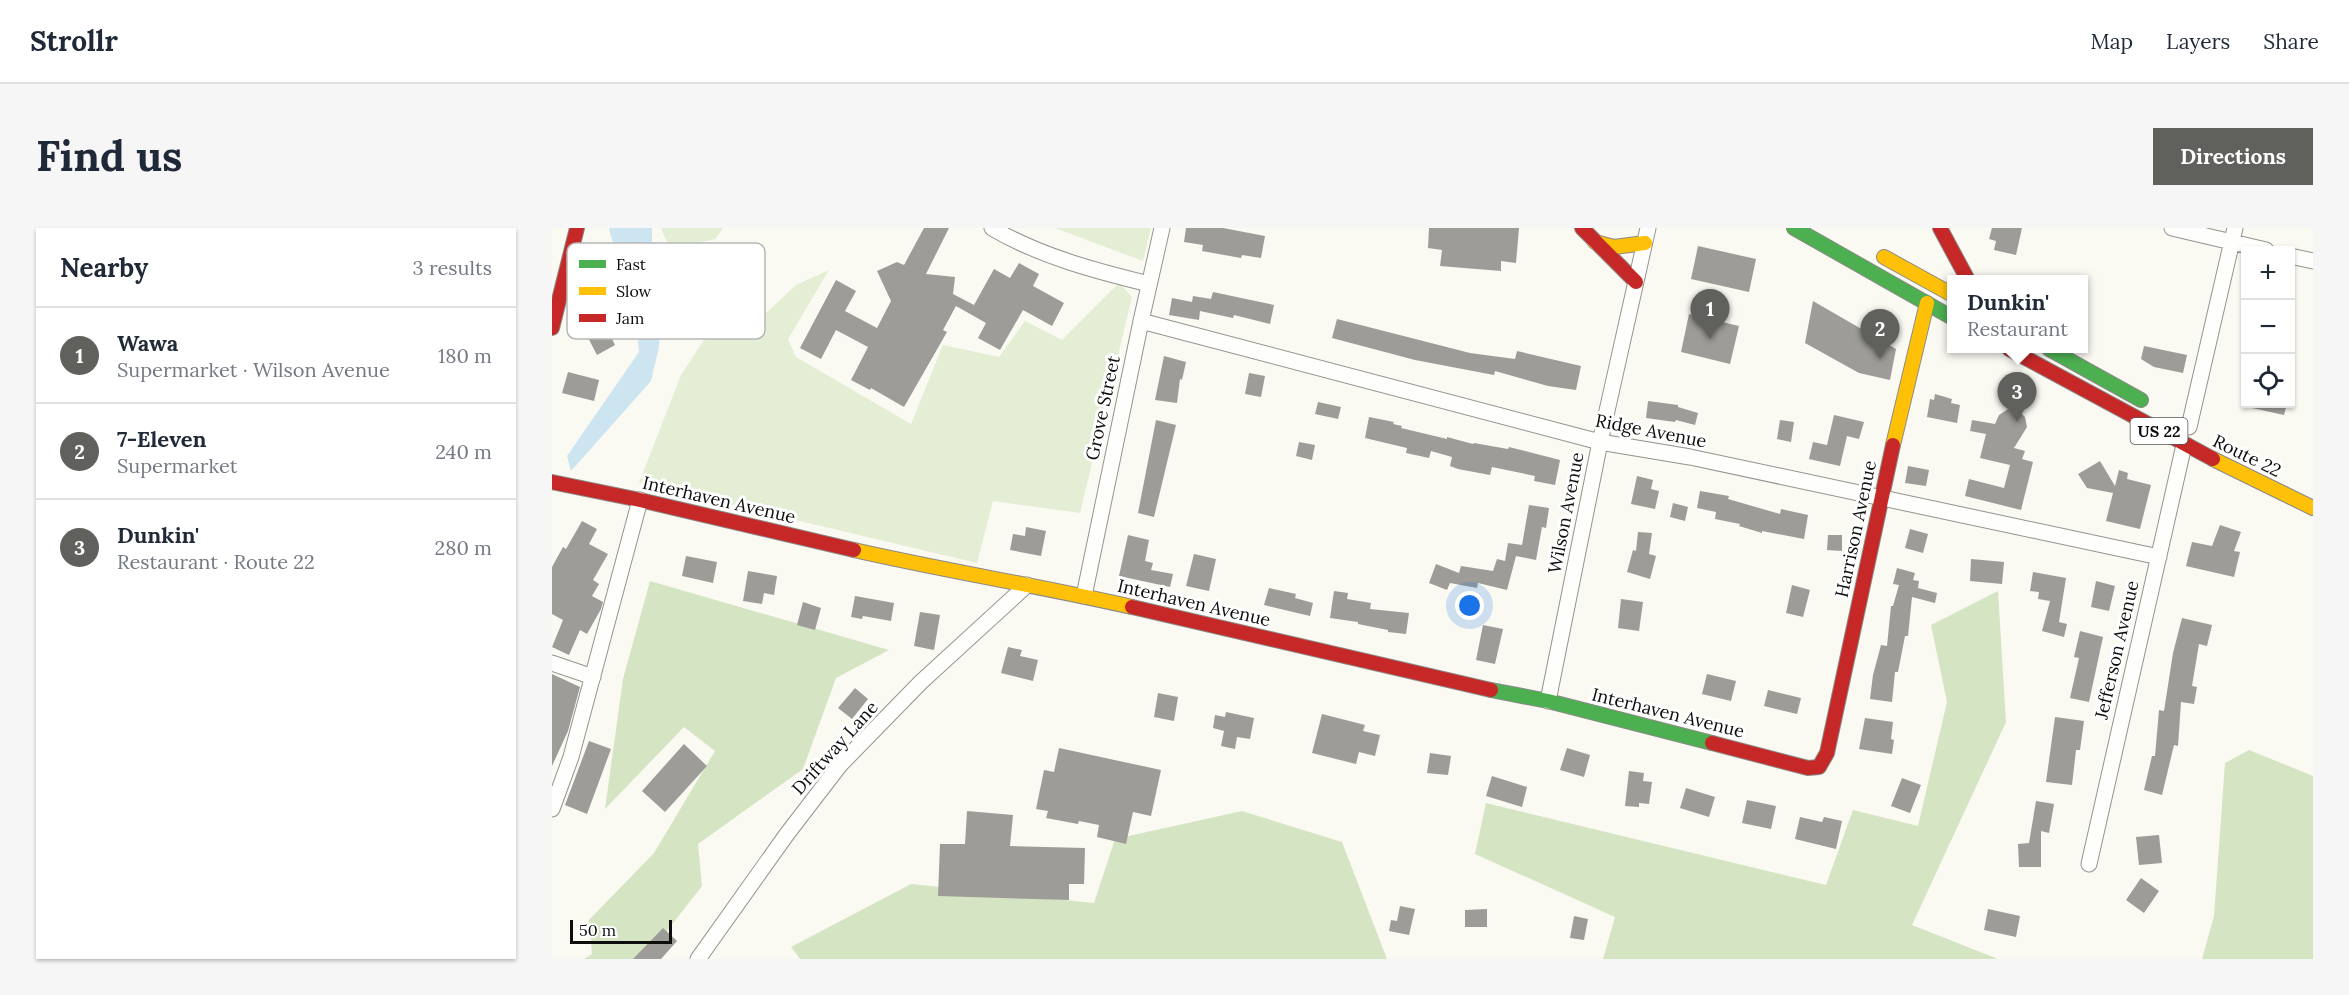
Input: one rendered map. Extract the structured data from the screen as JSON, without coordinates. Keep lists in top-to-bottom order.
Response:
{
  "streets": {
    "main road": [
      "US 22",
      "Route 22",
      "Interhaven Avenue",
      "Harrison Avenue"
    ],
    "street": [
      "Grove Street",
      "Ridge Avenue",
      "Wilson Avenue",
      "Jefferson Avenue",
      "Driftway Lane"
    ]
  },
  "crossings": [
    ["Grove Street", "Ridge Avenue"],
    ["Grove Street", "Interhaven Avenue"],
    ["Ridge Avenue", "Wilson Avenue"],
    ["Ridge Avenue", "Harrison Avenue"],
    ["Ridge Avenue", "Jefferson Avenue"],
    ["Route 22", "Jefferson Avenue"],
    ["Interhaven Avenue", "Wilson Avenue"],
    ["Interhaven Avenue", "Harrison Avenue"],
    ["Interhaven Avenue", "Driftway Lane"]
  ],
  "legend": ["Fast", "Slow", "Jam"],
  "scale_bar": "50 m",
  "page": {
    "header": "Strollr",
    "nav": ["Map", "Layers", "Share"],
    "buttons": "Directions",
    "title": "Find us",
    "heading": ["Nearby", "3 results"],
    "map_buttons": ["+", "−"],
    "popup": ["Dunkin'", "Restaurant"],
    "pins": ["1", "2", "3"],
    "list": [
      {
        "mark": "1",
        "name": "Wawa",
        "note": "Supermarket · Wilson Avenue",
        "value": "180 m"
      },
      {
        "mark": "2",
        "name": "7-Eleven",
        "note": "Supermarket",
        "value": "240 m"
      },
      {
        "mark": "3",
        "name": "Dunkin'",
        "note": "Restaurant · Route 22",
        "value": "280 m"
      }
    ],
    "scale": "50 m"
  }
}
